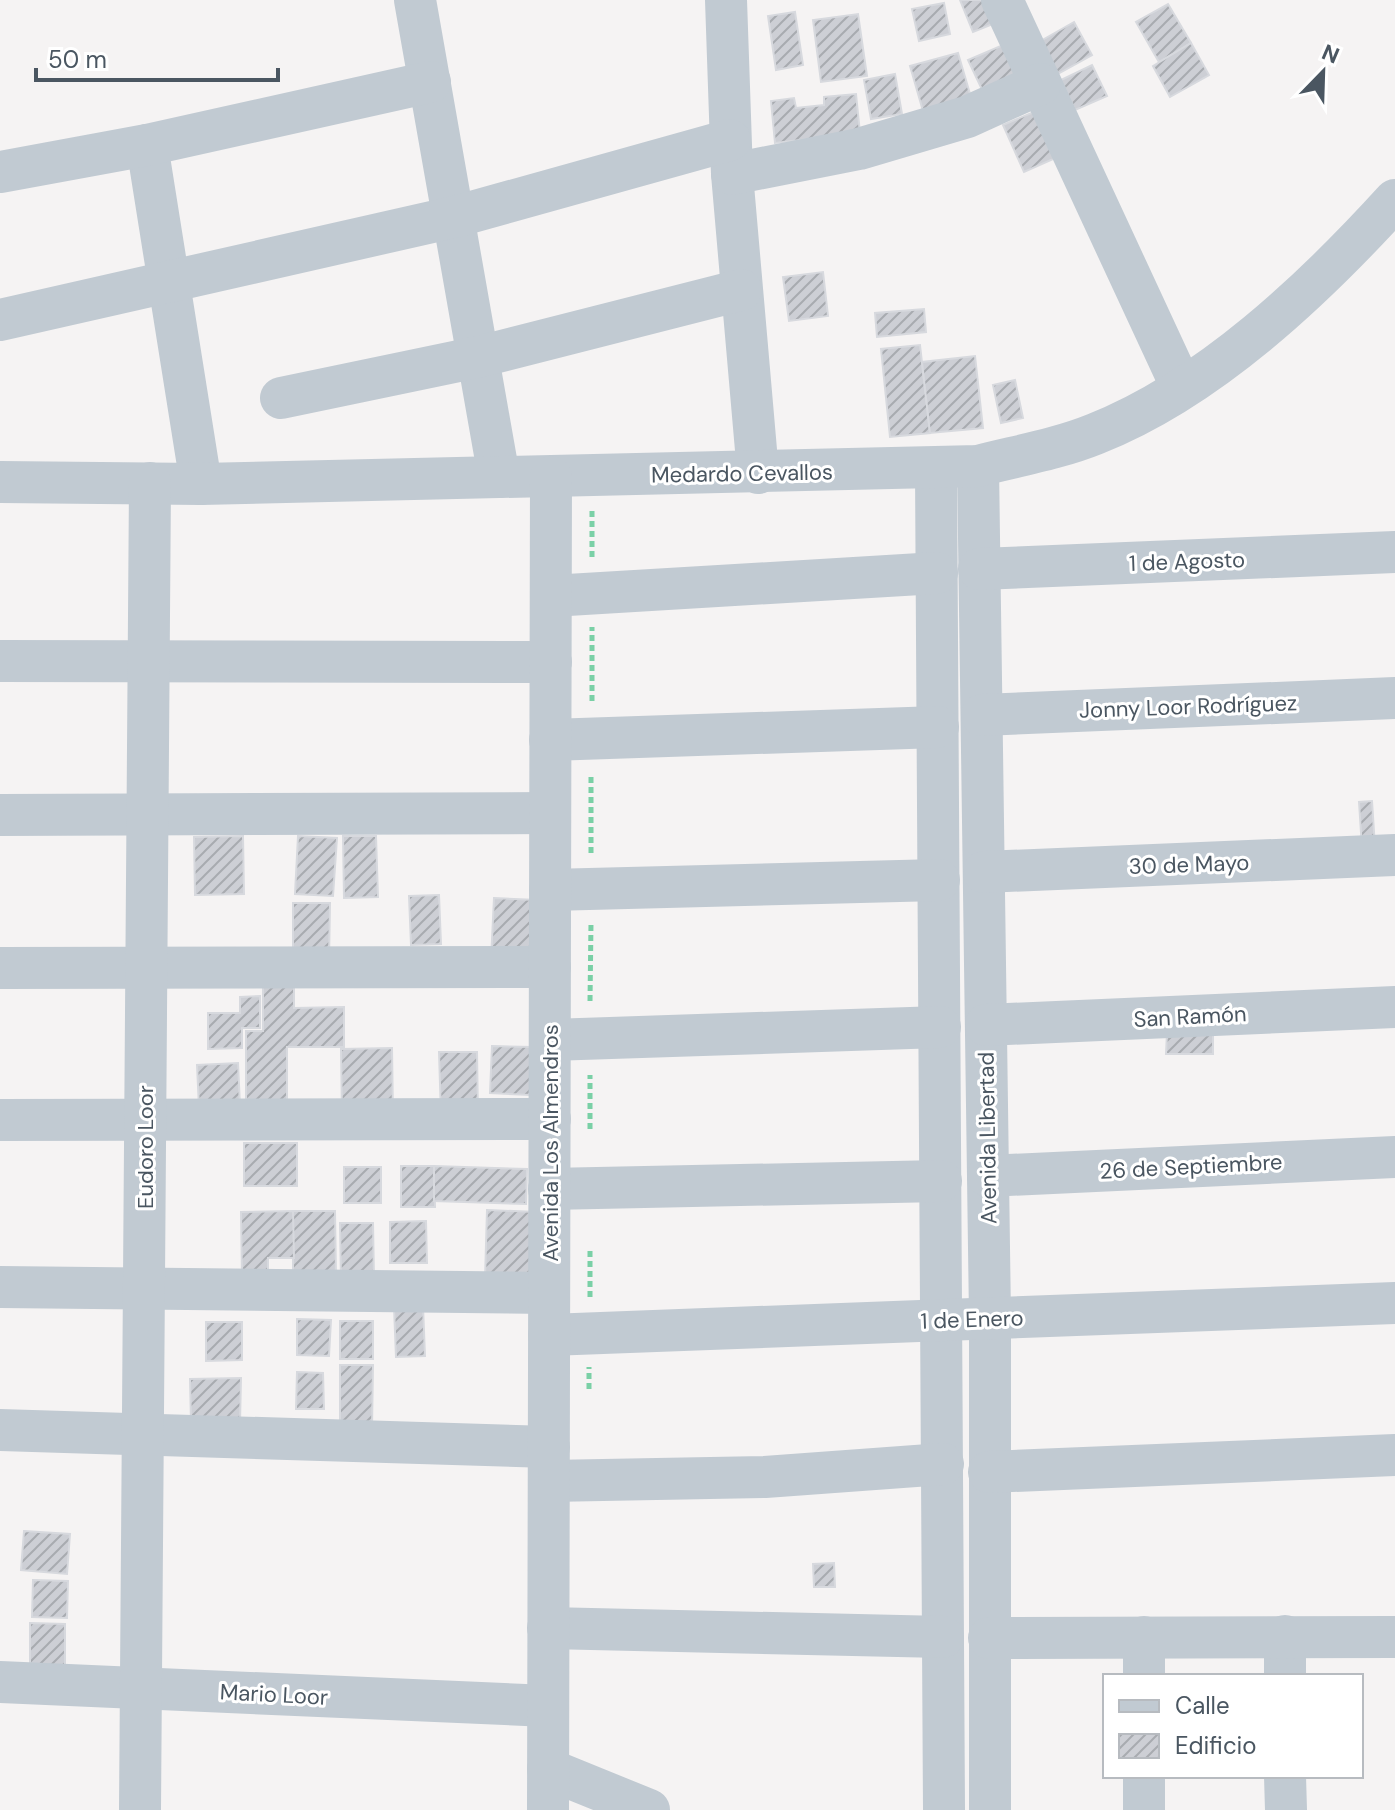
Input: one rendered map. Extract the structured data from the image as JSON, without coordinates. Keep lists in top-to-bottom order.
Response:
{
  "streets": {
    "street": [
      "Medardo Cevallos",
      "1 de Agosto",
      "Jonny Loor Rodríguez",
      "30 de Mayo",
      "San Ramón",
      "Avenida Libertad",
      "Avenida Los Almendros",
      "Eudoro Loor",
      "26 de Septiembre",
      "1 de Enero",
      "Mario Loor"
    ]
  },
  "crossings": [
    ["Medardo Cevallos", "Avenida Libertad"],
    ["Medardo Cevallos", "Avenida Los Almendros"],
    ["Medardo Cevallos", "Eudoro Loor"],
    ["1 de Agosto", "Avenida Libertad"],
    ["Jonny Loor Rodríguez", "Avenida Libertad"],
    ["30 de Mayo", "Avenida Libertad"],
    ["San Ramón", "Avenida Libertad"],
    ["Avenida Libertad", "26 de Septiembre"],
    ["Avenida Libertad", "1 de Enero"],
    ["Avenida Los Almendros", "1 de Enero"],
    ["Avenida Los Almendros", "Mario Loor"],
    ["Eudoro Loor", "Mario Loor"]
  ],
  "legend": ["Calle", "Edificio"],
  "scale_bar": "50 m",
  "north": "top right"
}
